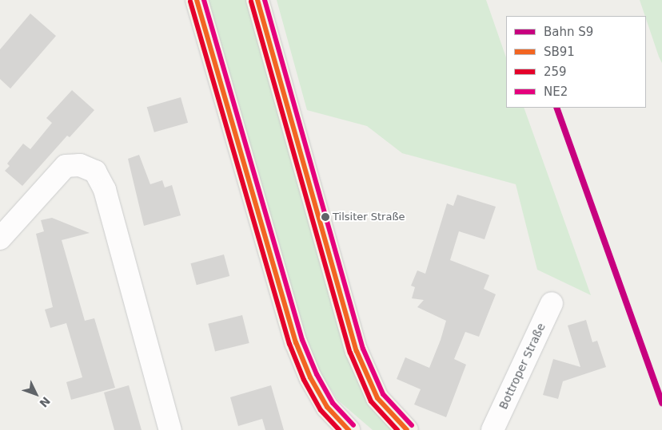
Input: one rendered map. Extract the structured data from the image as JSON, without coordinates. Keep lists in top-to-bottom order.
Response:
{
  "streets": {
    "street": ["Bottroper Straße"]
  },
  "places": ["Tilsiter Straße"],
  "lines": [
    "transit line SB91",
    "transit line NE2",
    "transit line 259",
    "rail line S9"
  ],
  "legend": [
    "Bahn S9",
    "SB91",
    "259",
    "NE2"
  ],
  "north": "bottom right"
}
